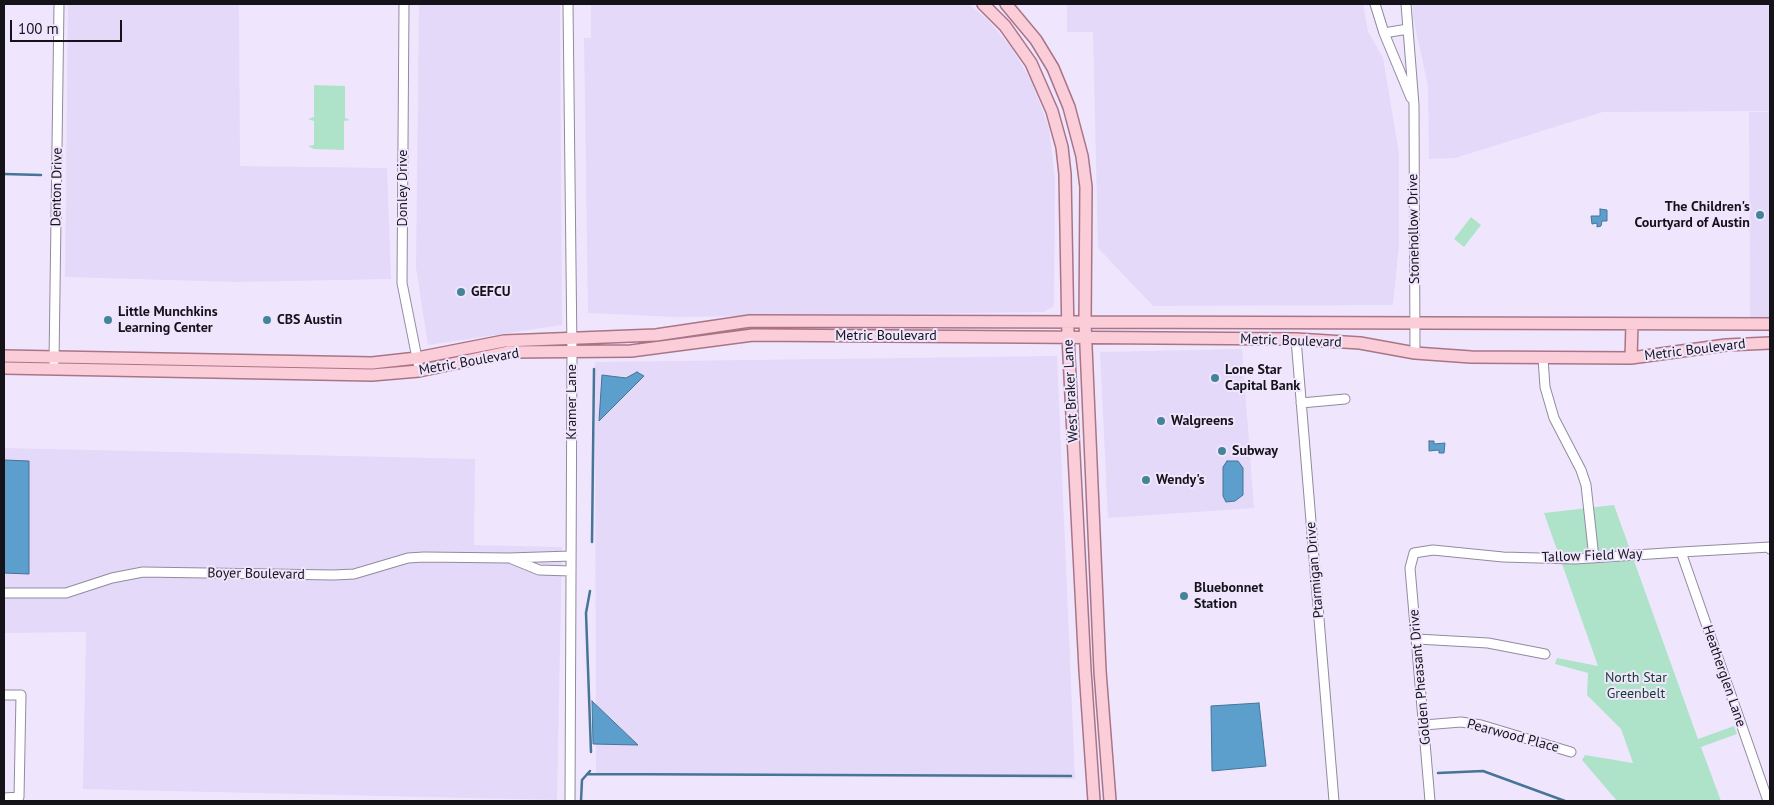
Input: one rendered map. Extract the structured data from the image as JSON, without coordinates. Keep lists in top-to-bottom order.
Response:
{
  "streets": {
    "main road": ["Metric Boulevard", "West Braker Lane"],
    "street": [
      "Denton Drive",
      "Donley Drive",
      "Stonehollow Drive",
      "Kramer Lane",
      "Tallow Field Way",
      "Ptarmigan Drive",
      "Boyer Boulevard",
      "Heatherglen Lane",
      "Golden Pheasant Drive",
      "Pearwood Place"
    ]
  },
  "crossings": [
    ["Denton Drive", "Metric Boulevard"],
    ["Donley Drive", "Metric Boulevard"],
    ["Stonehollow Drive", "Metric Boulevard"],
    ["Metric Boulevard", "West Braker Lane"],
    ["Metric Boulevard", "Kramer Lane"],
    ["Metric Boulevard", "Ptarmigan Drive"],
    ["Kramer Lane", "Boyer Boulevard"],
    ["Tallow Field Way", "Heatherglen Lane"],
    ["Tallow Field Way", "Golden Pheasant Drive"],
    ["Golden Pheasant Drive", "Pearwood Place"]
  ],
  "parks": ["North Star Greenbelt"],
  "places": [
    "The Children's Courtyard of Austin",
    "GEFCU",
    "Little Munchkins Learning Center",
    "CBS Austin",
    "Lone Star Capital Bank",
    "Walgreens",
    "Subway",
    "Wendy's",
    "Bluebonnet Station"
  ],
  "scale_bar": "100 m"
}
